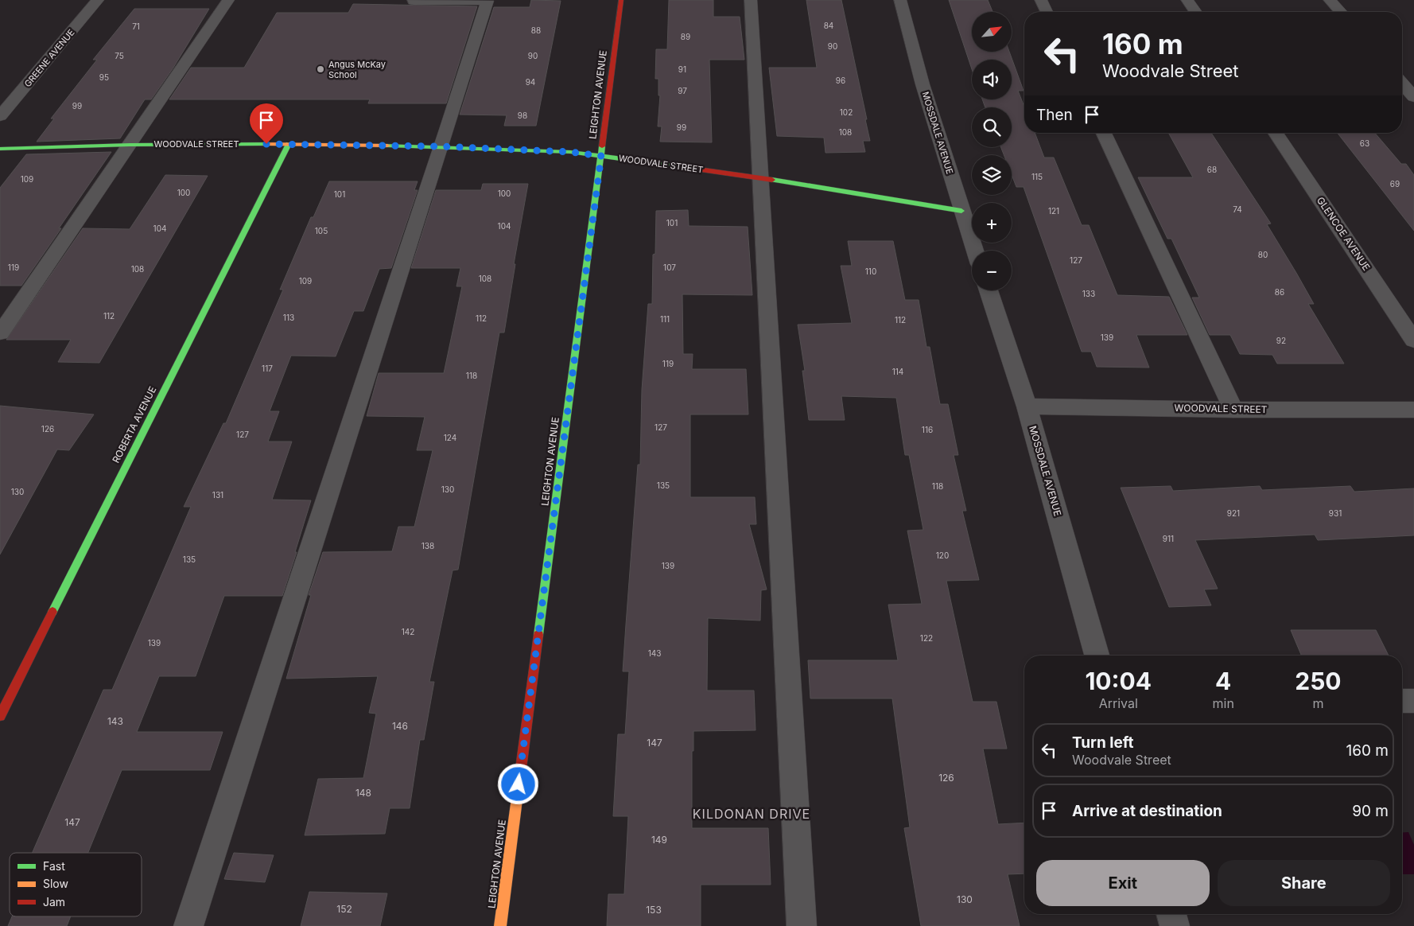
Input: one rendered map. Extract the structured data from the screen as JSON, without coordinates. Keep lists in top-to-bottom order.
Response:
{
  "streets": {
    "street": [
      "GREENE AVENUE",
      "LEIGHTON AVENUE",
      "MOSSDALE AVENUE",
      "WOODVALE STREET",
      "GLENCOE AVENUE",
      "ROBERTA AVENUE"
    ]
  },
  "crossings": [
    ["LEIGHTON AVENUE", "WOODVALE STREET"],
    ["MOSSDALE AVENUE", "WOODVALE STREET"],
    ["WOODVALE STREET", "ROBERTA AVENUE"]
  ],
  "districts": ["KILDONAN DRIVE"],
  "places": ["Angus McKay School"],
  "house_numbers": [
    "84",
    "71",
    "88",
    "89",
    "90",
    "75",
    "90",
    "91",
    "95",
    "96",
    "94",
    "97",
    "99",
    "102",
    "98",
    "99",
    "108",
    "63",
    "68",
    "115",
    "109",
    "69",
    "100",
    "100",
    "101",
    "74",
    "121",
    "101",
    "104",
    "104",
    "105",
    "80",
    "127",
    "119",
    "107",
    "108",
    "110",
    "108",
    "109",
    "86",
    "133",
    "112",
    "113",
    "112",
    "111",
    "112",
    "139",
    "92",
    "119",
    "117",
    "114",
    "118",
    "127",
    "126",
    "116",
    "127",
    "124",
    "135",
    "118",
    "130",
    "130",
    "131",
    "921",
    "931",
    "911",
    "138",
    "120",
    "135",
    "139",
    "142",
    "122",
    "139",
    "143",
    "143",
    "146",
    "147",
    "126",
    "148",
    "147",
    "149",
    "130",
    "152",
    "153"
  ],
  "legend": ["Fast", "Slow", "Jam"],
  "north": "top right",
  "page": {
    "map_buttons": ["+", "−"],
    "turn": ["160 m", "Woodvale Street"],
    "then": "Then",
    "eta": [
      "10:04",
      "Arrival",
      "4",
      "min",
      "250",
      "m"
    ],
    "list": [
      {
        "name": "Turn left",
        "note": "Woodvale Street",
        "value": "160 m"
      },
      {
        "name": "Arrive at destination",
        "value": "90 m"
      }
    ],
    "buttons": ["Exit", "Share"]
  }
}
